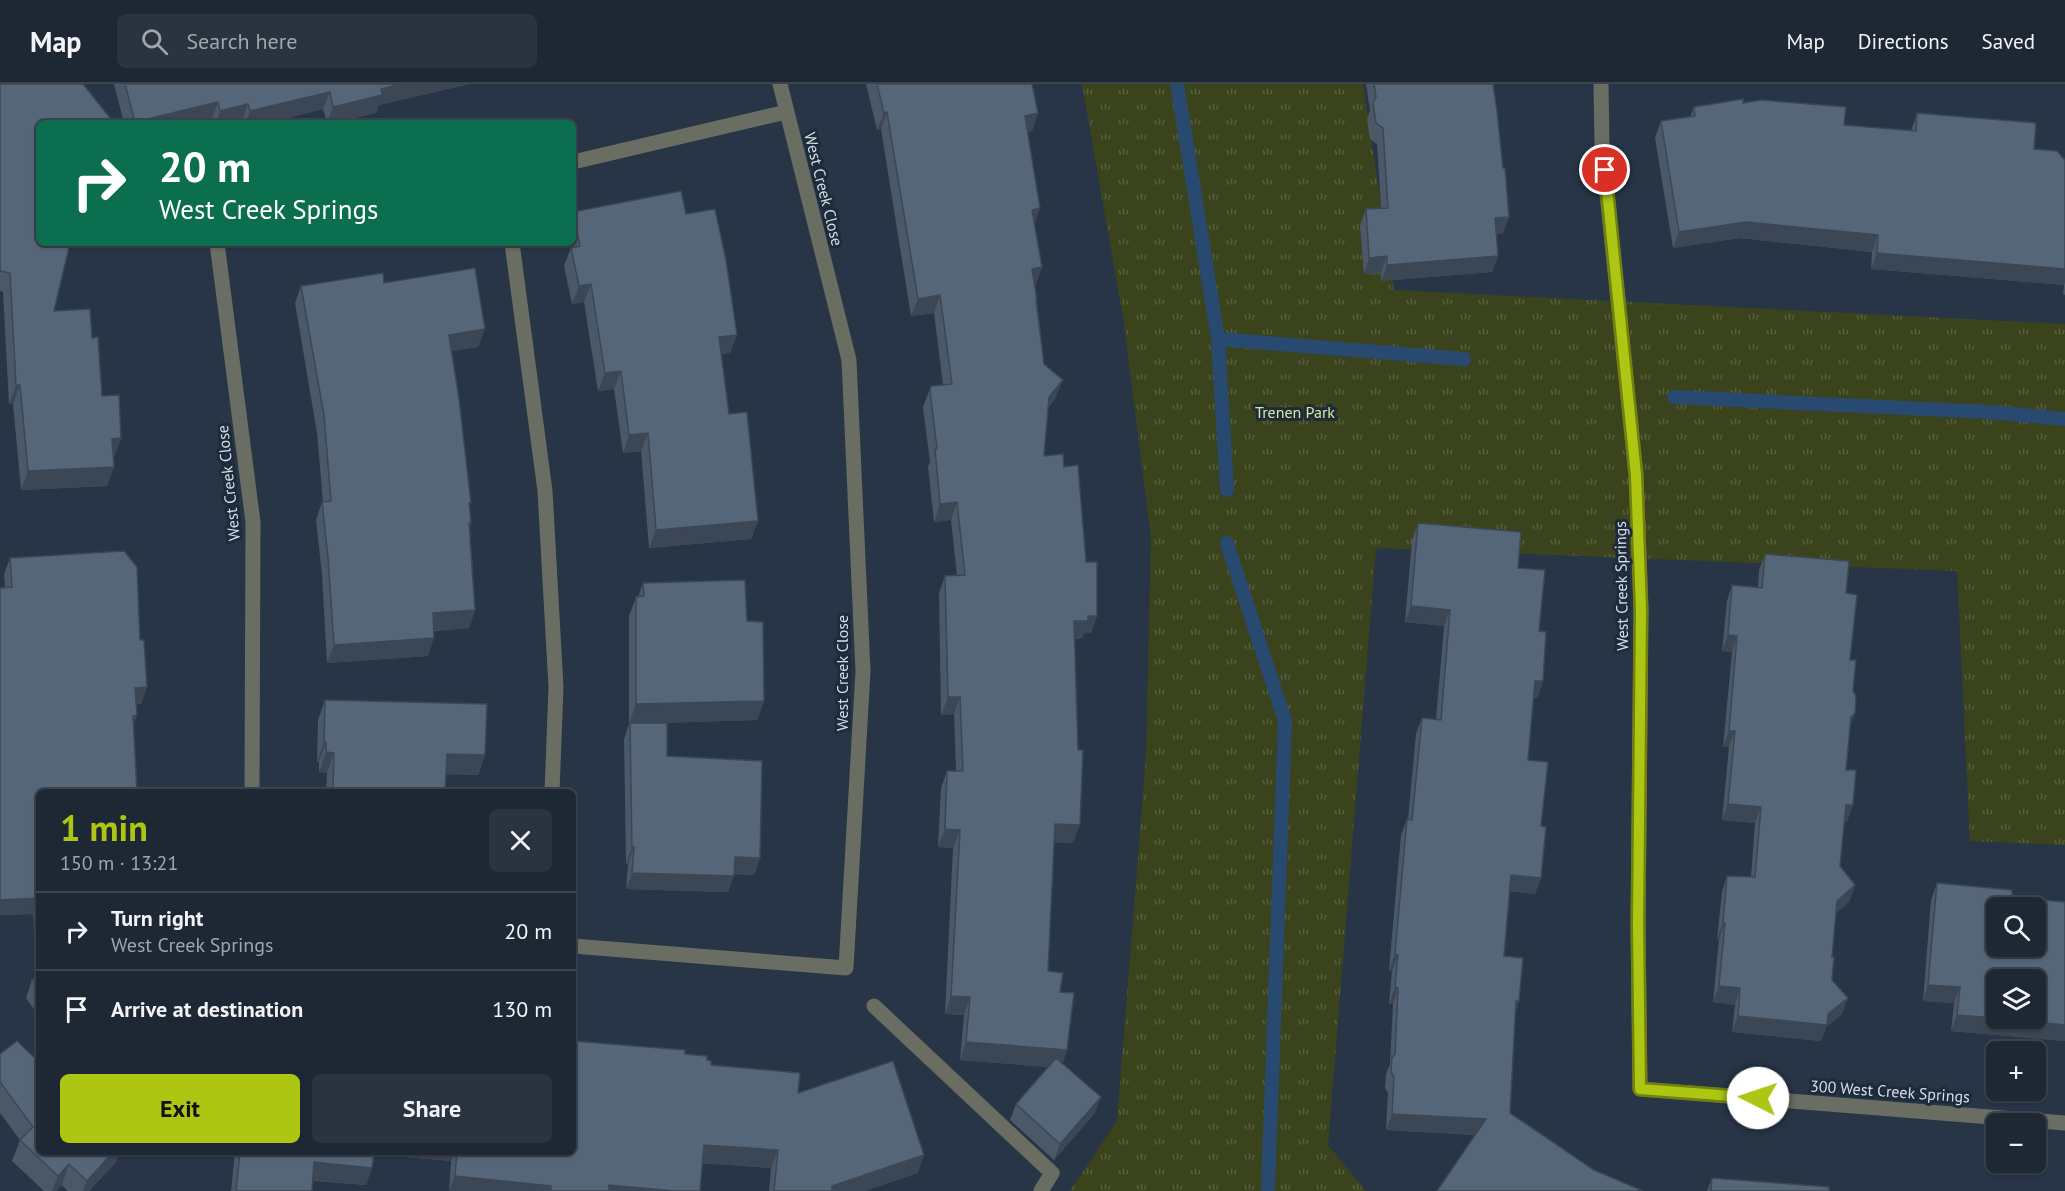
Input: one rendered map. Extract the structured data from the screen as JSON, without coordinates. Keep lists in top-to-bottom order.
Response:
{
  "streets": {
    "street": ["West Creek Close", "West Creek Springs", "300 West Creek Springs"]
  },
  "crossings": [
    ["West Creek Springs", "300 West Creek Springs"]
  ],
  "parks": ["Trenen Park"],
  "page": {
    "header": "Map",
    "search": "Search here",
    "nav": ["Map", "Directions", "Saved"],
    "turn": ["20 m", "West Creek Springs"],
    "heading": ["1 min", "150 m · 13:21"],
    "list": [
      {
        "name": "Turn right",
        "note": "West Creek Springs",
        "value": "20 m"
      },
      {
        "name": "Arrive at destination",
        "value": "130 m"
      }
    ],
    "map_buttons": ["+", "−"],
    "buttons": ["Exit", "Share"]
  }
}
